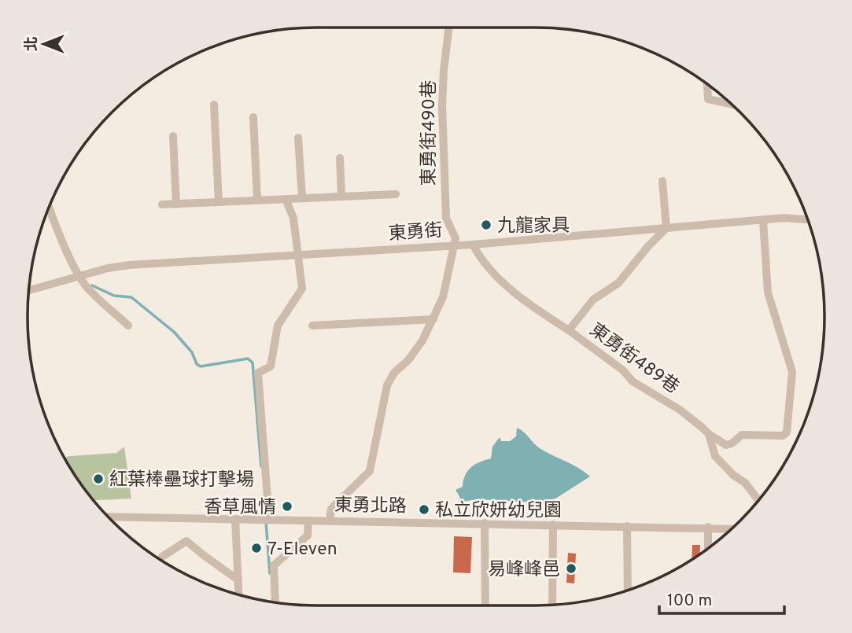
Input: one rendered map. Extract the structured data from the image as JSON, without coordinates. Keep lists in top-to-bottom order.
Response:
{
  "streets": {
    "street": [
      "東勇街490巷",
      "東勇街",
      "東勇街489巷",
      "東勇北路"
    ]
  },
  "crossings": [
    ["東勇街490巷", "東勇街"],
    ["東勇街", "東勇街489巷"]
  ],
  "places": [
    "九龍家具",
    "紅葉棒壘球打擊場",
    "香草風情",
    "私立欣妍幼兒園",
    "7-Eleven",
    "易峰峰邑"
  ],
  "scale_bar": "100 m",
  "north": "left"
}
